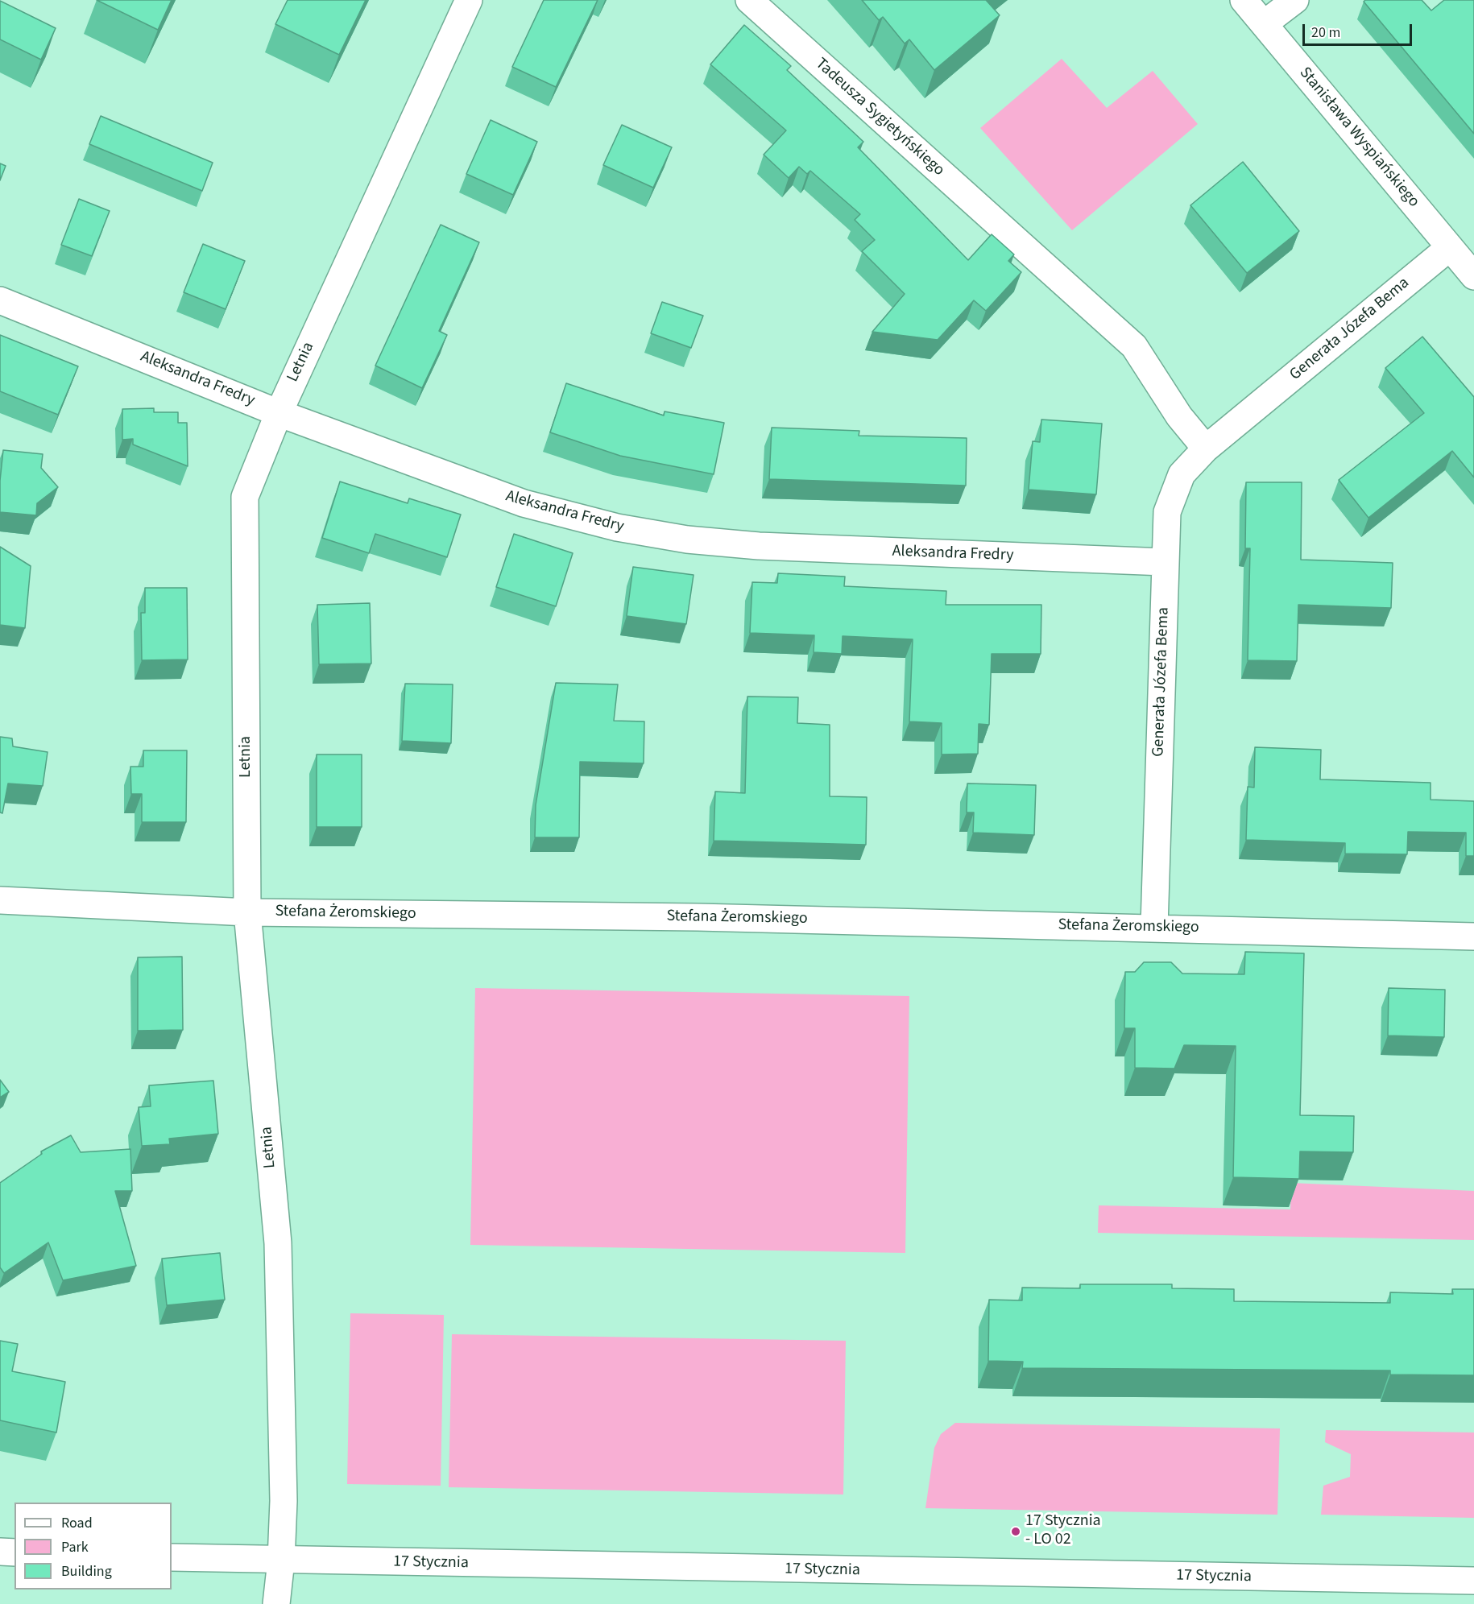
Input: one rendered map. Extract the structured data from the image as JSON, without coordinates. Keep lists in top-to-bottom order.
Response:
{
  "streets": {
    "street": [
      "Tadeusza Sygietyńskiego",
      "Stanisława Wyspiańskiego",
      "Generała Józefa Bema",
      "Letnia",
      "Aleksandra Fredry",
      "Stefana Żeromskiego",
      "17 Stycznia"
    ]
  },
  "crossings": [
    ["Tadeusza Sygietyńskiego", "Generała Józefa Bema"],
    ["Stanisława Wyspiańskiego", "Generała Józefa Bema"],
    ["Generała Józefa Bema", "Aleksandra Fredry"],
    ["Generała Józefa Bema", "Stefana Żeromskiego"],
    ["Letnia", "Aleksandra Fredry"],
    ["Letnia", "Stefana Żeromskiego"],
    ["Letnia", "17 Stycznia"]
  ],
  "places": ["17 Stycznia - LO 02"],
  "legend": ["Road", "Park", "Building"],
  "scale_bar": "20 m"
}
